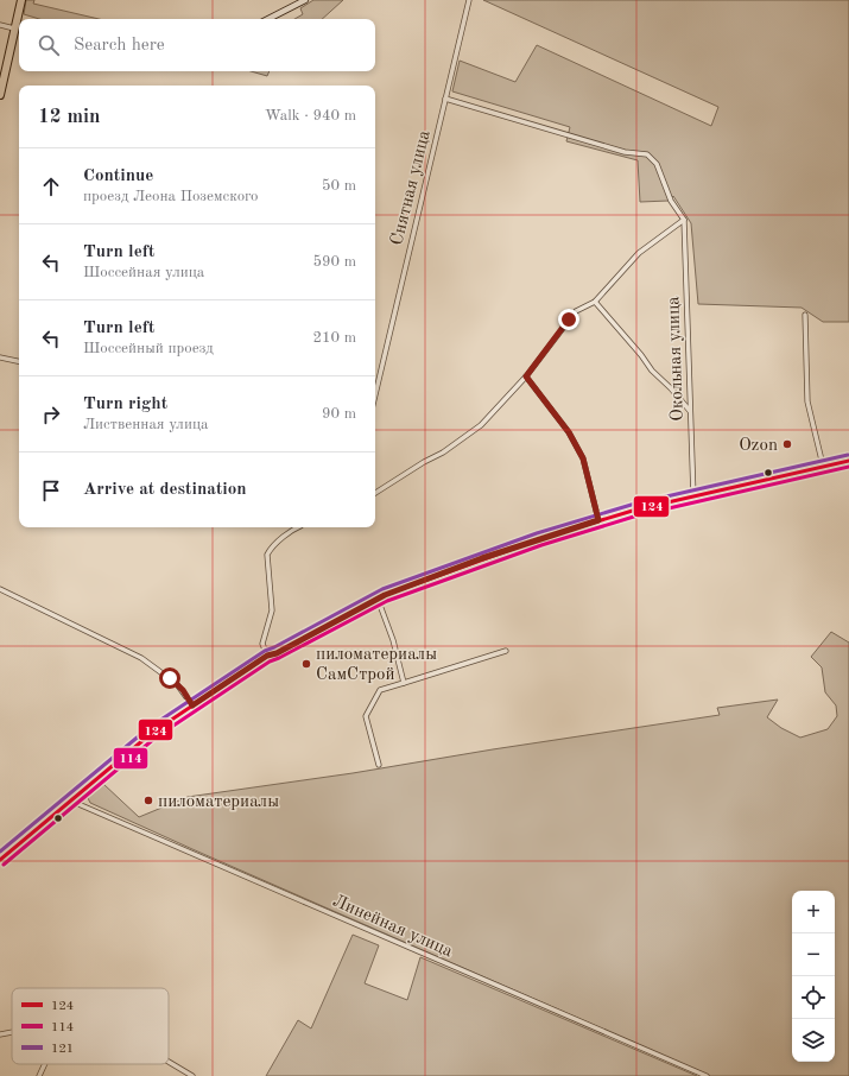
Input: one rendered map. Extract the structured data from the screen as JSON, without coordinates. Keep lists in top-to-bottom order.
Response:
{
  "streets": {
    "street": ["Снятная улица", "Окольная улица", "Линейная улица"]
  },
  "places": ["Ozon", "пиломатериалы СамСтрой", "пиломатериалы"],
  "lines": ["transit line 121", "transit line 124", "transit line 114"],
  "legend": ["124", "114", "121"],
  "page": {
    "search": "Search here",
    "heading": ["12 min", "Walk · 940 m"],
    "list": [
      ["Continue", "проезд Леона Поземского", "50 m"],
      ["Turn left", "Шоссейная улица", "590 m"],
      ["Turn left", "Шоссейный проезд", "210 m"],
      ["Turn right", "Лиственная улица", "90 m"],
      "Arrive at destination"
    ],
    "map_buttons": ["+", "−"]
  }
}
